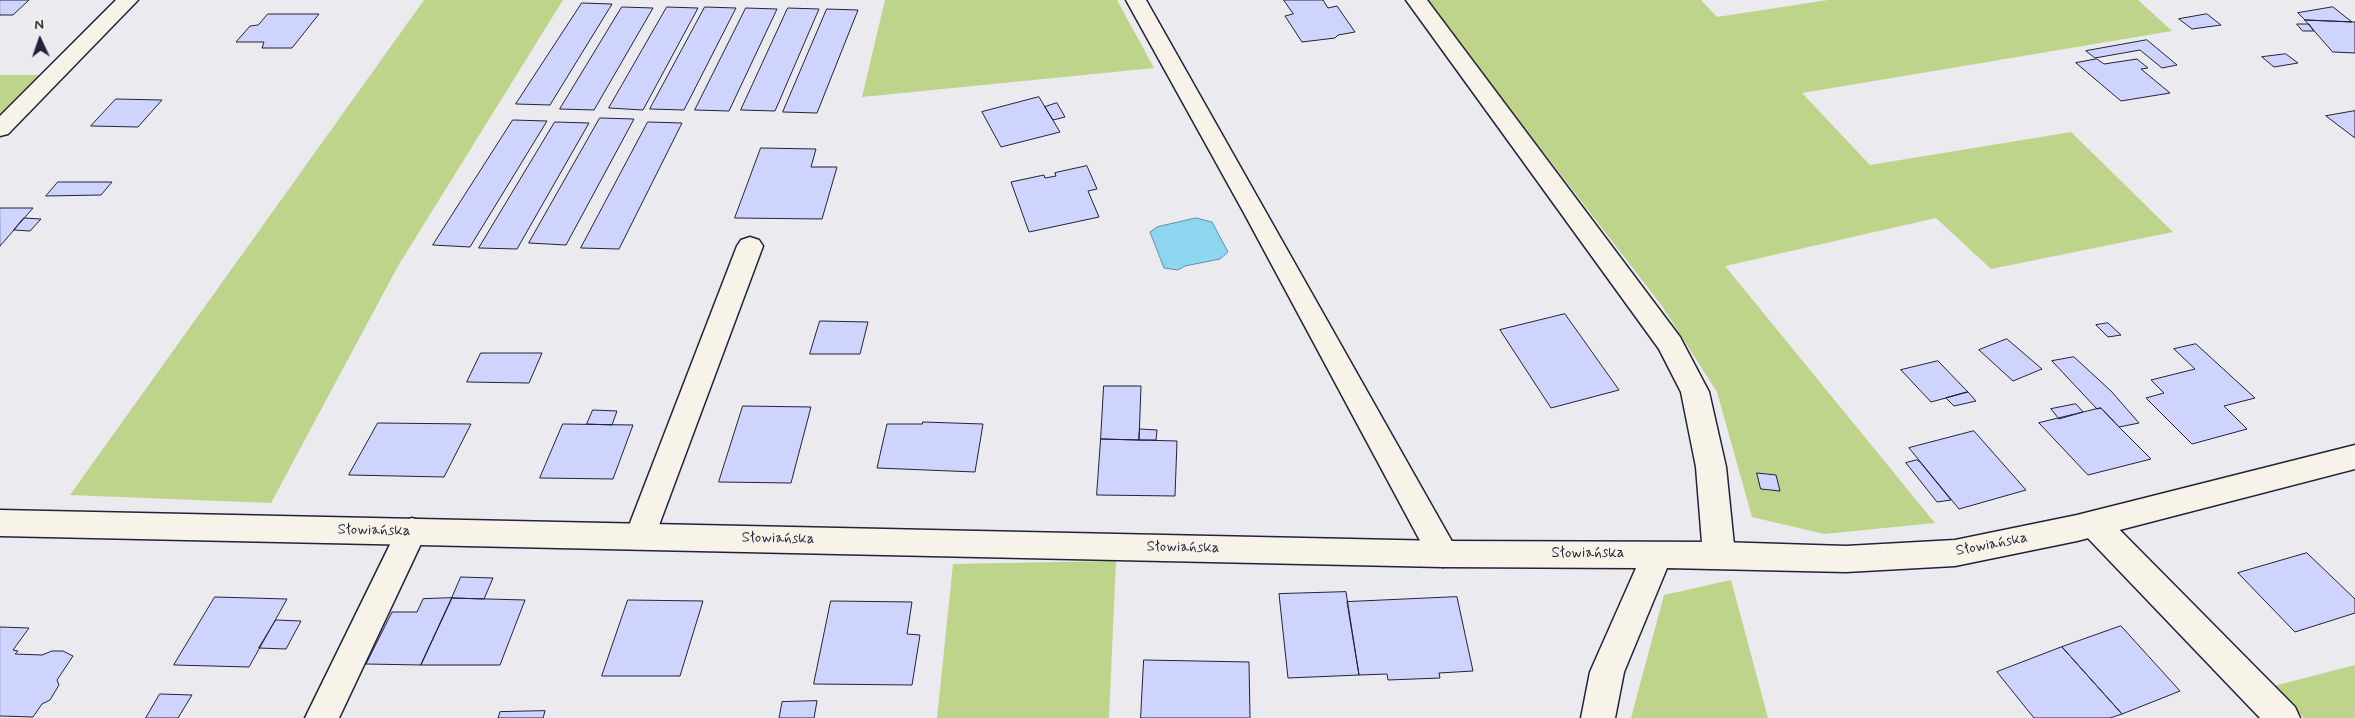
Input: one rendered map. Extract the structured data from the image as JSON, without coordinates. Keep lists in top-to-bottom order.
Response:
{
  "streets": {
    "street": ["Słowiańska"]
  },
  "north": "top"
}
